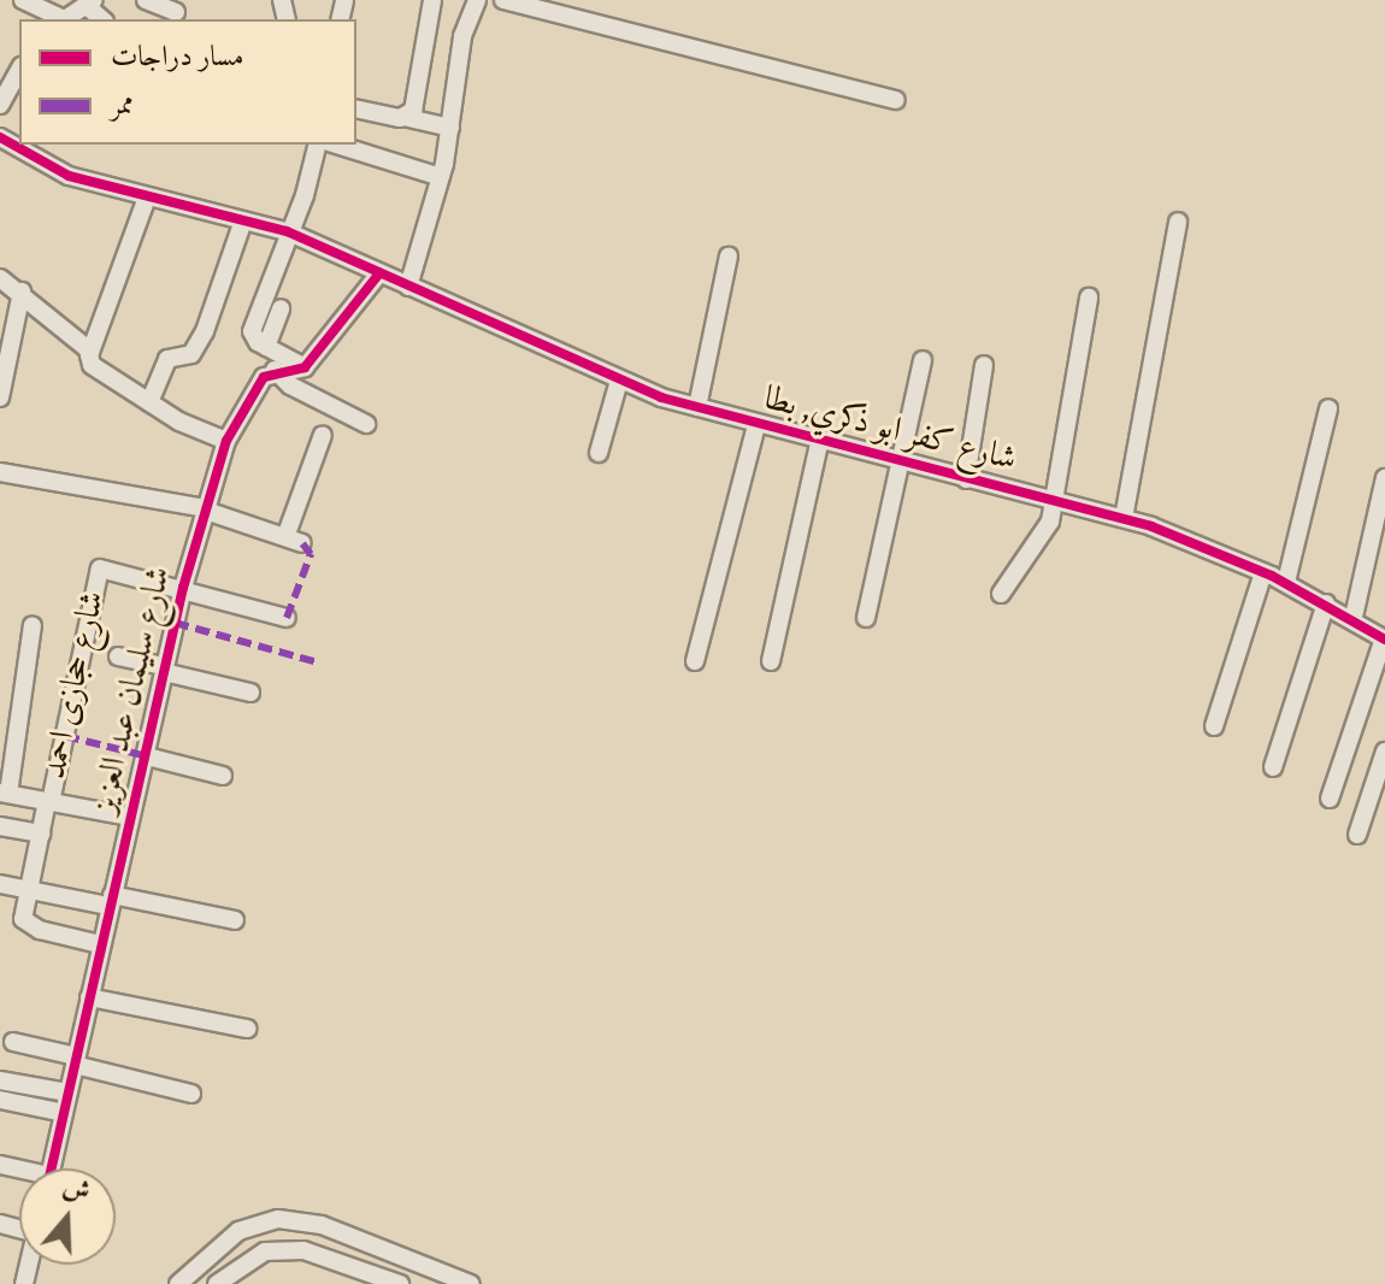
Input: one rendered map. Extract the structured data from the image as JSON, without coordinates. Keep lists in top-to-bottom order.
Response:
{
  "streets": {
    "street": ["شارع كفر ابو ذكري, بطا", "شارع حجازى احمد", "شارع سليمان عبد العزيز"]
  },
  "crossings": [
    ["شارع حجازى احمد", "شارع سليمان عبد العزيز"]
  ],
  "legend": ["مسار دراجات", "ممر"],
  "north": "top"
}
